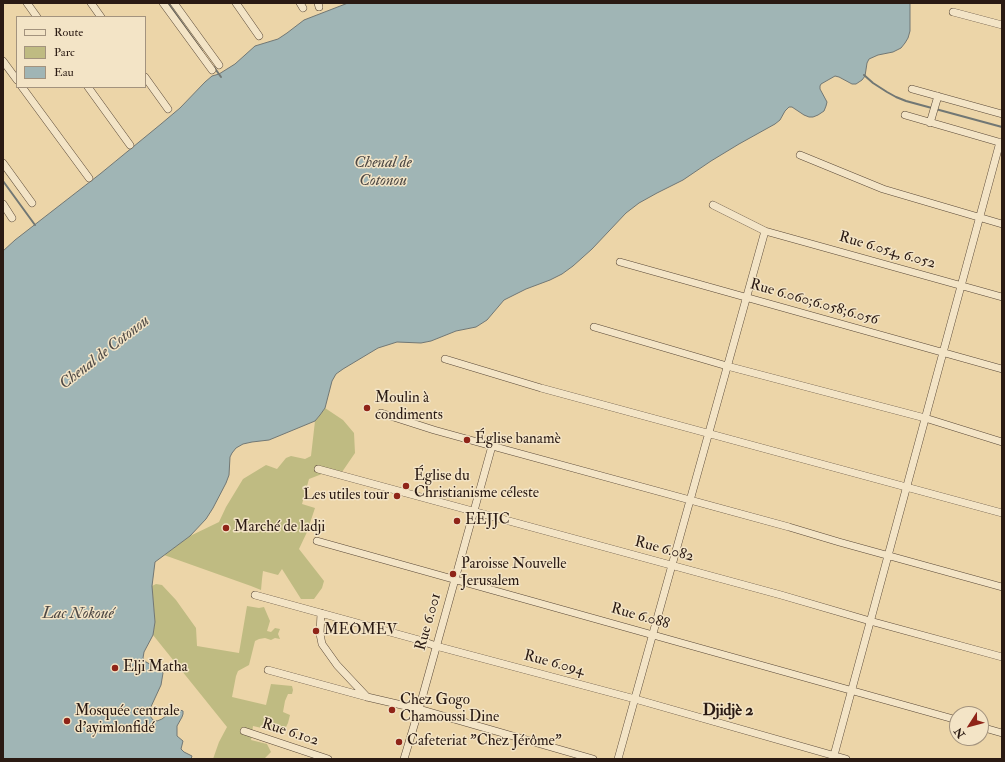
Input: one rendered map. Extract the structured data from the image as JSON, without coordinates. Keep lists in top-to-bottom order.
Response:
{
  "streets": {
    "street": [
      "Rue 6.054, 6.052",
      "Rue 6.060;6.058;6.056",
      "Rue 6.082",
      "Rue 6.088",
      "Rue 6.001",
      "Rue 6.094",
      "Rue 6.102"
    ]
  },
  "crossings": [
    ["Rue 6.082", "Rue 6.001"],
    ["Rue 6.088", "Rue 6.001"],
    ["Rue 6.001", "Rue 6.094"]
  ],
  "districts": ["Djidjè 2"],
  "water": ["Chenal de Cotonou", "Lac Nokoué"],
  "places": [
    "Moulin à condiments",
    "Église banamè",
    "Église du Christianisme céleste",
    "Les utiles tour",
    "EEJJC",
    "Marché de ladji",
    "Paroisse Nouvelle Jerusalem",
    "MEOMEV",
    "Elji Matha",
    "Chez Gogo Chamoussi Dine",
    "Mosquée centrale d'ayimlonfidé",
    "Cafeteriat \"Chez Jérôme\""
  ],
  "legend": ["Route", "Parc", "Eau"],
  "north": "bottom left"
}
